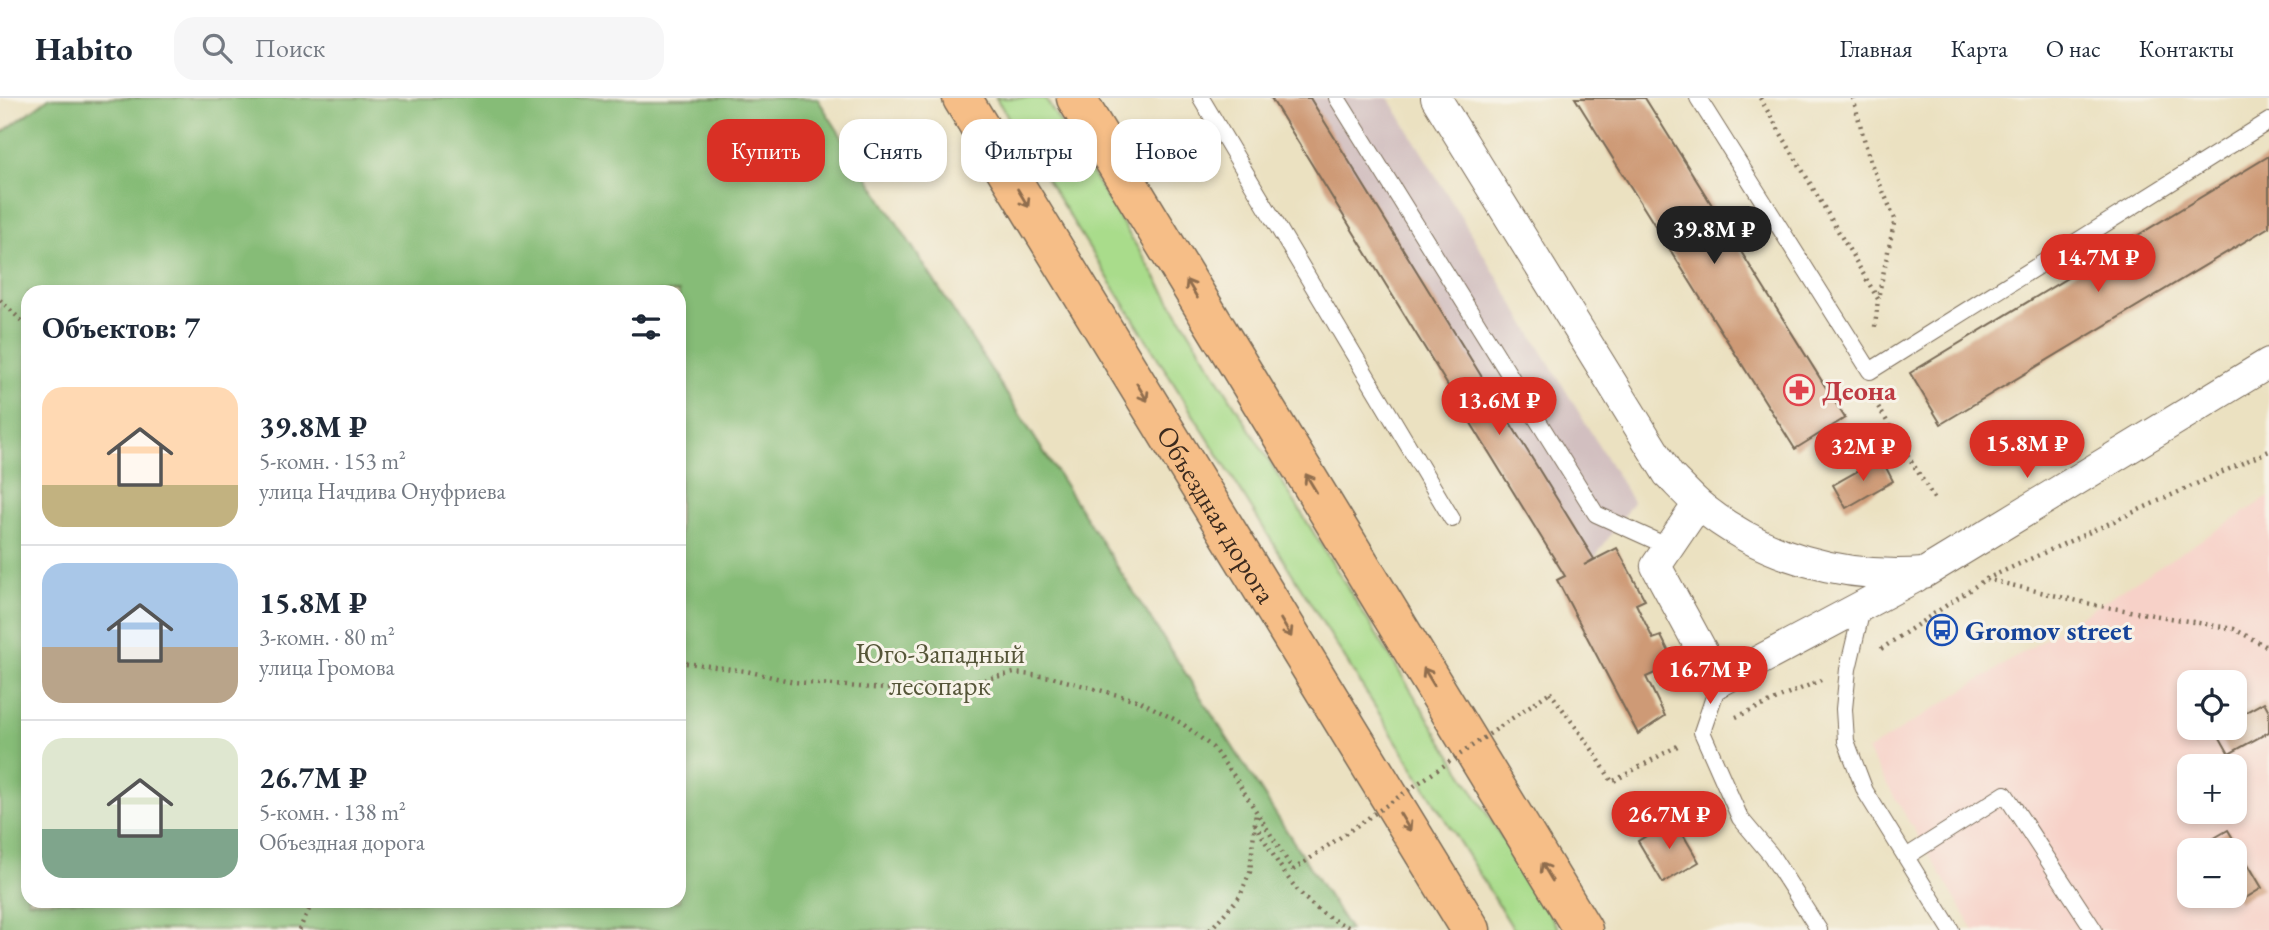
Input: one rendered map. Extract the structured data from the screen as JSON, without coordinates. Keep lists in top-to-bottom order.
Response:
{
  "streets": {
    "main road": ["Объездная дорога"]
  },
  "parks": ["Юго-Западный лесопарк"],
  "places": {
    "pharmacy": ["Деона"],
    "bus stop": ["Gromov street"]
  },
  "page": {
    "header": "Habito",
    "search": "Поиск",
    "nav": [
      "Главная",
      "Карта",
      "О нас",
      "Контакты"
    ],
    "chip": [
      "Купить",
      "Снять",
      "Фильтры",
      "Новое"
    ],
    "price": [
      "39.8M ₽",
      "14.7M ₽",
      "13.6M ₽",
      "15.8M ₽",
      "32M ₽",
      "16.7M ₽",
      "26.7M ₽"
    ],
    "heading": "Объектов: 7",
    "list": [
      {
        "name": "39.8M ₽",
        "note": "5-комн. · 153 m² · улица Начдива Онуфриева"
      },
      {
        "name": "15.8M ₽",
        "note": "3-комн. · 80 m² · улица Громова"
      },
      {
        "name": "26.7M ₽",
        "note": "5-комн. · 138 m² · Объездная дорога"
      }
    ],
    "map_buttons": ["+", "−"]
  }
}
